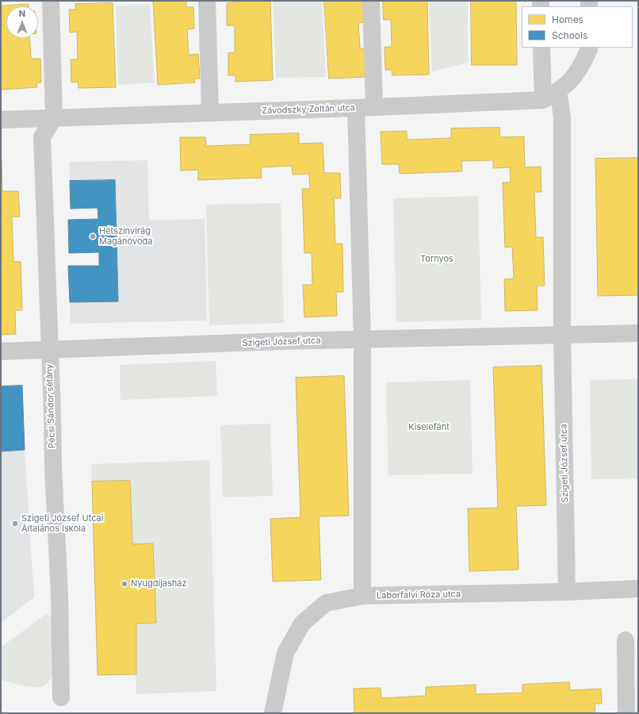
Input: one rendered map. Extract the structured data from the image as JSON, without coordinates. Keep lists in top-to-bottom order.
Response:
{
  "streets": {
    "street": [
      "Závodszky Zoltán utca",
      "Szigeti József utca",
      "Pécsi Sándor sétány",
      "Laborfalvi Róza utca"
    ]
  },
  "crossings": [
    ["Závodszky Zoltán utca", "Pécsi Sándor sétány"],
    ["Szigeti József utca", "Pécsi Sándor sétány"],
    ["Szigeti József utca", "Laborfalvi Róza utca"]
  ],
  "parks": ["Tornyos", "Kiselefánt"],
  "places": ["Hétszínvirág Magánóvoda", "Szigeti József Utcai Általános Iskola", "Nyugdíjasház"],
  "legend": ["Homes", "Schools"],
  "north": "top"
}
